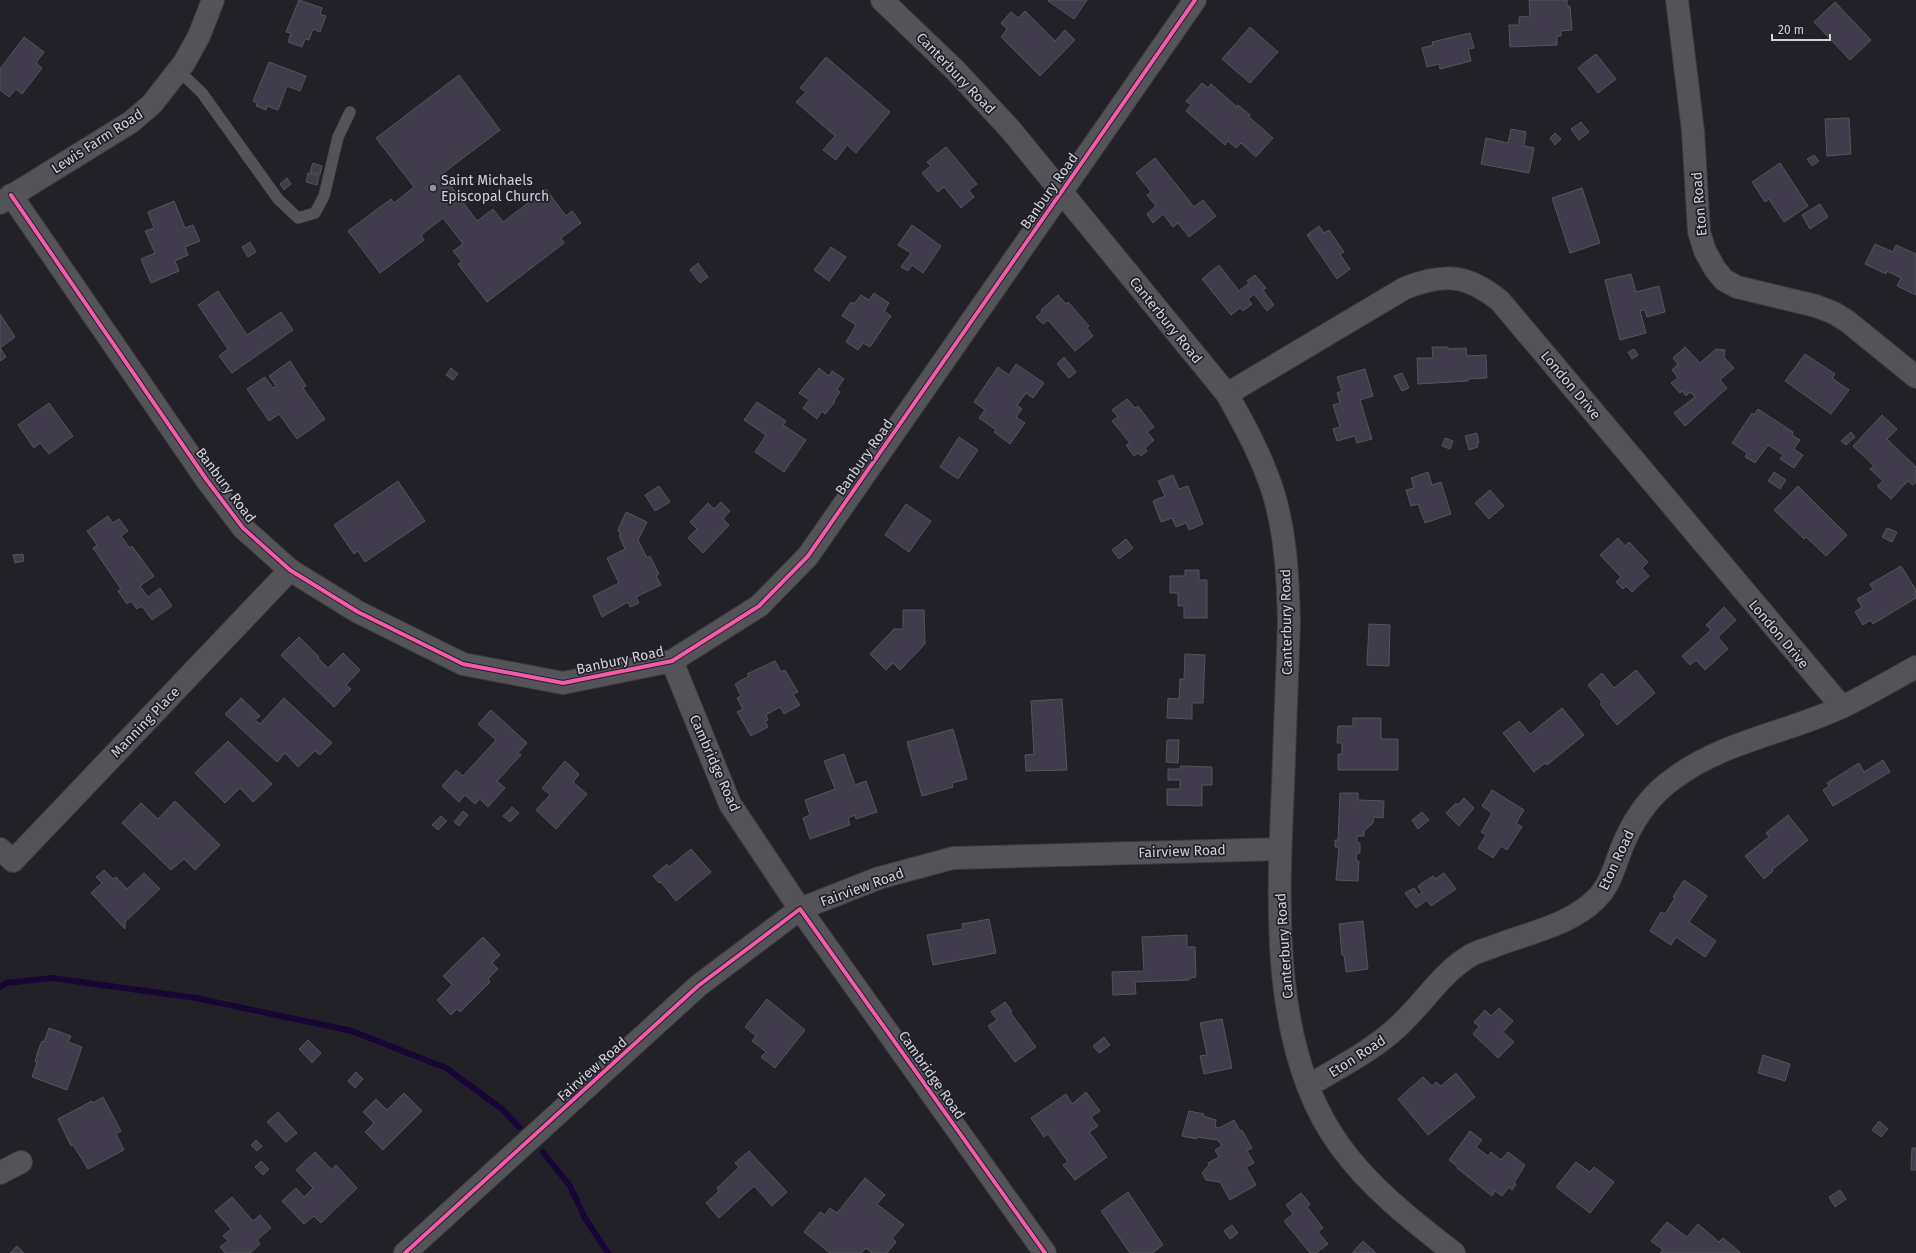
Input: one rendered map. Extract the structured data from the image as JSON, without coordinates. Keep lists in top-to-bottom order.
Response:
{
  "streets": {
    "street": [
      "Canterbury Road",
      "Lewis Farm Road",
      "Banbury Road",
      "Eton Road",
      "London Drive",
      "Manning Place",
      "Cambridge Road",
      "Fairview Road"
    ]
  },
  "crossings": [
    ["Canterbury Road", "Banbury Road"],
    ["Canterbury Road", "Eton Road"],
    ["Canterbury Road", "London Drive"],
    ["Canterbury Road", "Fairview Road"],
    ["Lewis Farm Road", "Banbury Road"],
    ["Banbury Road", "Manning Place"],
    ["Banbury Road", "Cambridge Road"],
    ["Eton Road", "London Drive"],
    ["Cambridge Road", "Fairview Road"]
  ],
  "places": ["Saint Michaels Episcopal Church"],
  "scale_bar": "20 m"
}
